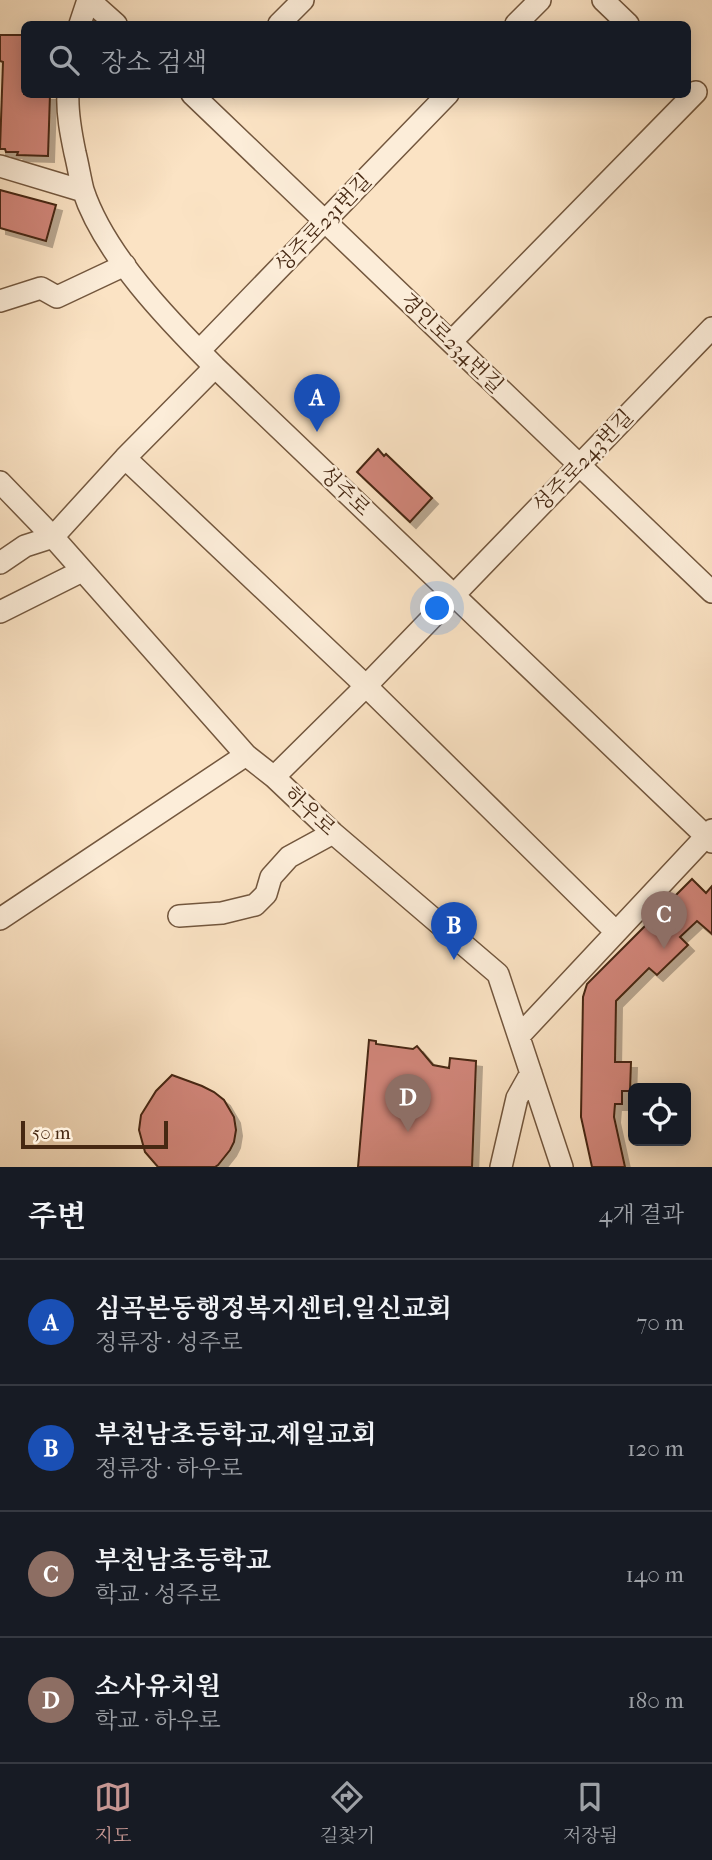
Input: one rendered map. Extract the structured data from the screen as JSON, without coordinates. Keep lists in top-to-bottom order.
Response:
{
  "streets": {
    "street": [
      "성주로231번길",
      "경인로234번길",
      "성주로243번길",
      "성주로",
      "하우로"
    ]
  },
  "crossings": [
    ["성주로231번길", "경인로234번길"],
    ["성주로231번길", "성주로"],
    ["경인로234번길", "성주로243번길"],
    ["성주로243번길", "성주로"],
    ["성주로243번길", "하우로"],
    ["성주로", "하우로"]
  ],
  "scale_bar": "50 m",
  "page": {
    "search": "장소 검색",
    "pins": [
      "A",
      "C",
      "B",
      "D"
    ],
    "scale": "50 m",
    "heading": ["주변", "4개 결과"],
    "list": [
      {
        "mark": "A",
        "name": "심곡본동행정복지센터.일신교회",
        "note": "정류장 · 성주로",
        "value": "70 m"
      },
      {
        "mark": "B",
        "name": "부천남초등학교.제일교회",
        "note": "정류장 · 하우로",
        "value": "120 m"
      },
      {
        "mark": "C",
        "name": "부천남초등학교",
        "note": "학교 · 성주로",
        "value": "140 m"
      },
      {
        "mark": "D",
        "name": "소사유치원",
        "note": "학교 · 하우로",
        "value": "180 m"
      }
    ],
    "nav": ["지도", "길찾기", "저장됨"]
  }
}
